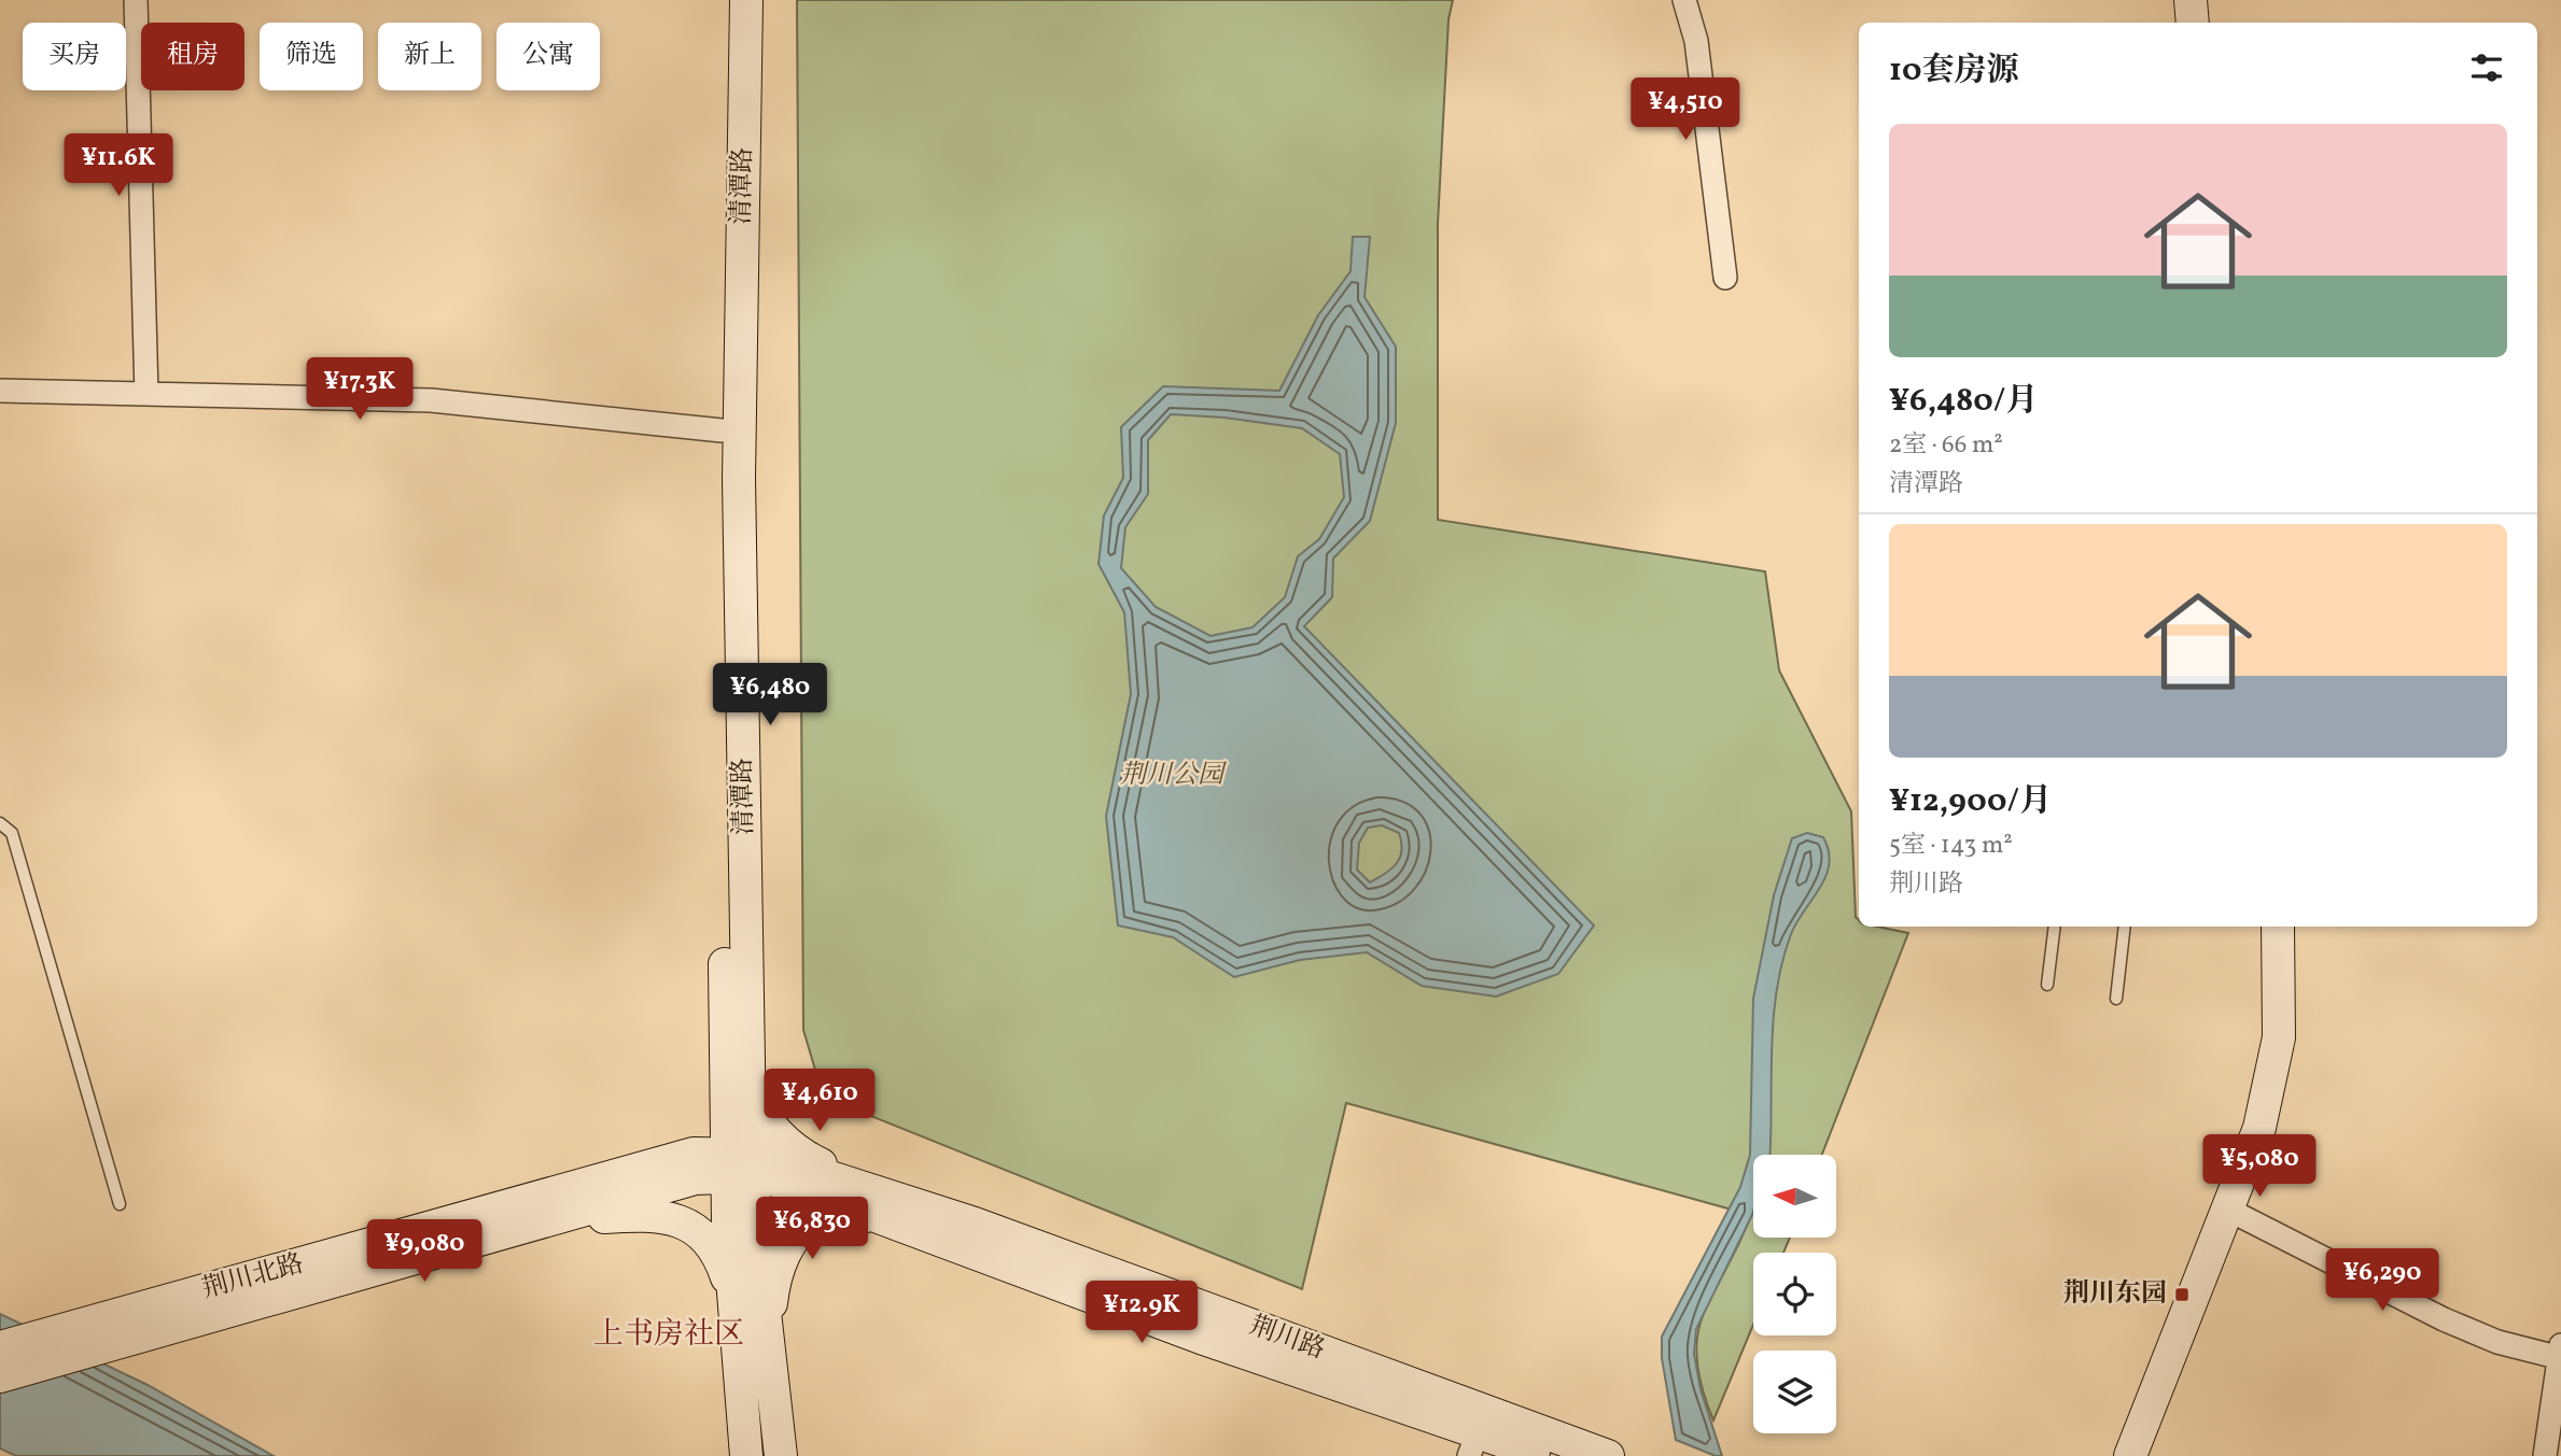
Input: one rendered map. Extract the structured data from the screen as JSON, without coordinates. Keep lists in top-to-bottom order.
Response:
{
  "streets": {
    "main road": ["清潭路", "荆川北路", "荆川路"]
  },
  "crossings": [
    ["清潭路", "荆川北路"],
    ["清潭路", "荆川路"],
    ["荆川北路", "荆川路"]
  ],
  "districts": ["上书房社区"],
  "parks": ["荆川公园"],
  "places": {
    "transit": ["荆川东园"]
  },
  "north": "left",
  "page": {
    "chip": [
      "买房",
      "租房",
      "筛选",
      "新上",
      "公寓"
    ],
    "heading": "10套房源",
    "price": [
      "¥4,510",
      "¥11.6K",
      "¥17.3K",
      "¥6,480",
      "¥4,610",
      "¥5,080",
      "¥6,830",
      "¥9,080",
      "¥6,290",
      "¥12.9K"
    ],
    "list": [
      {
        "name": "¥6,480/月",
        "note": "2室 · 66 m² · 清潭路"
      },
      {
        "name": "¥12,900/月",
        "note": "5室 · 143 m² · 荆川路"
      }
    ]
  }
}
